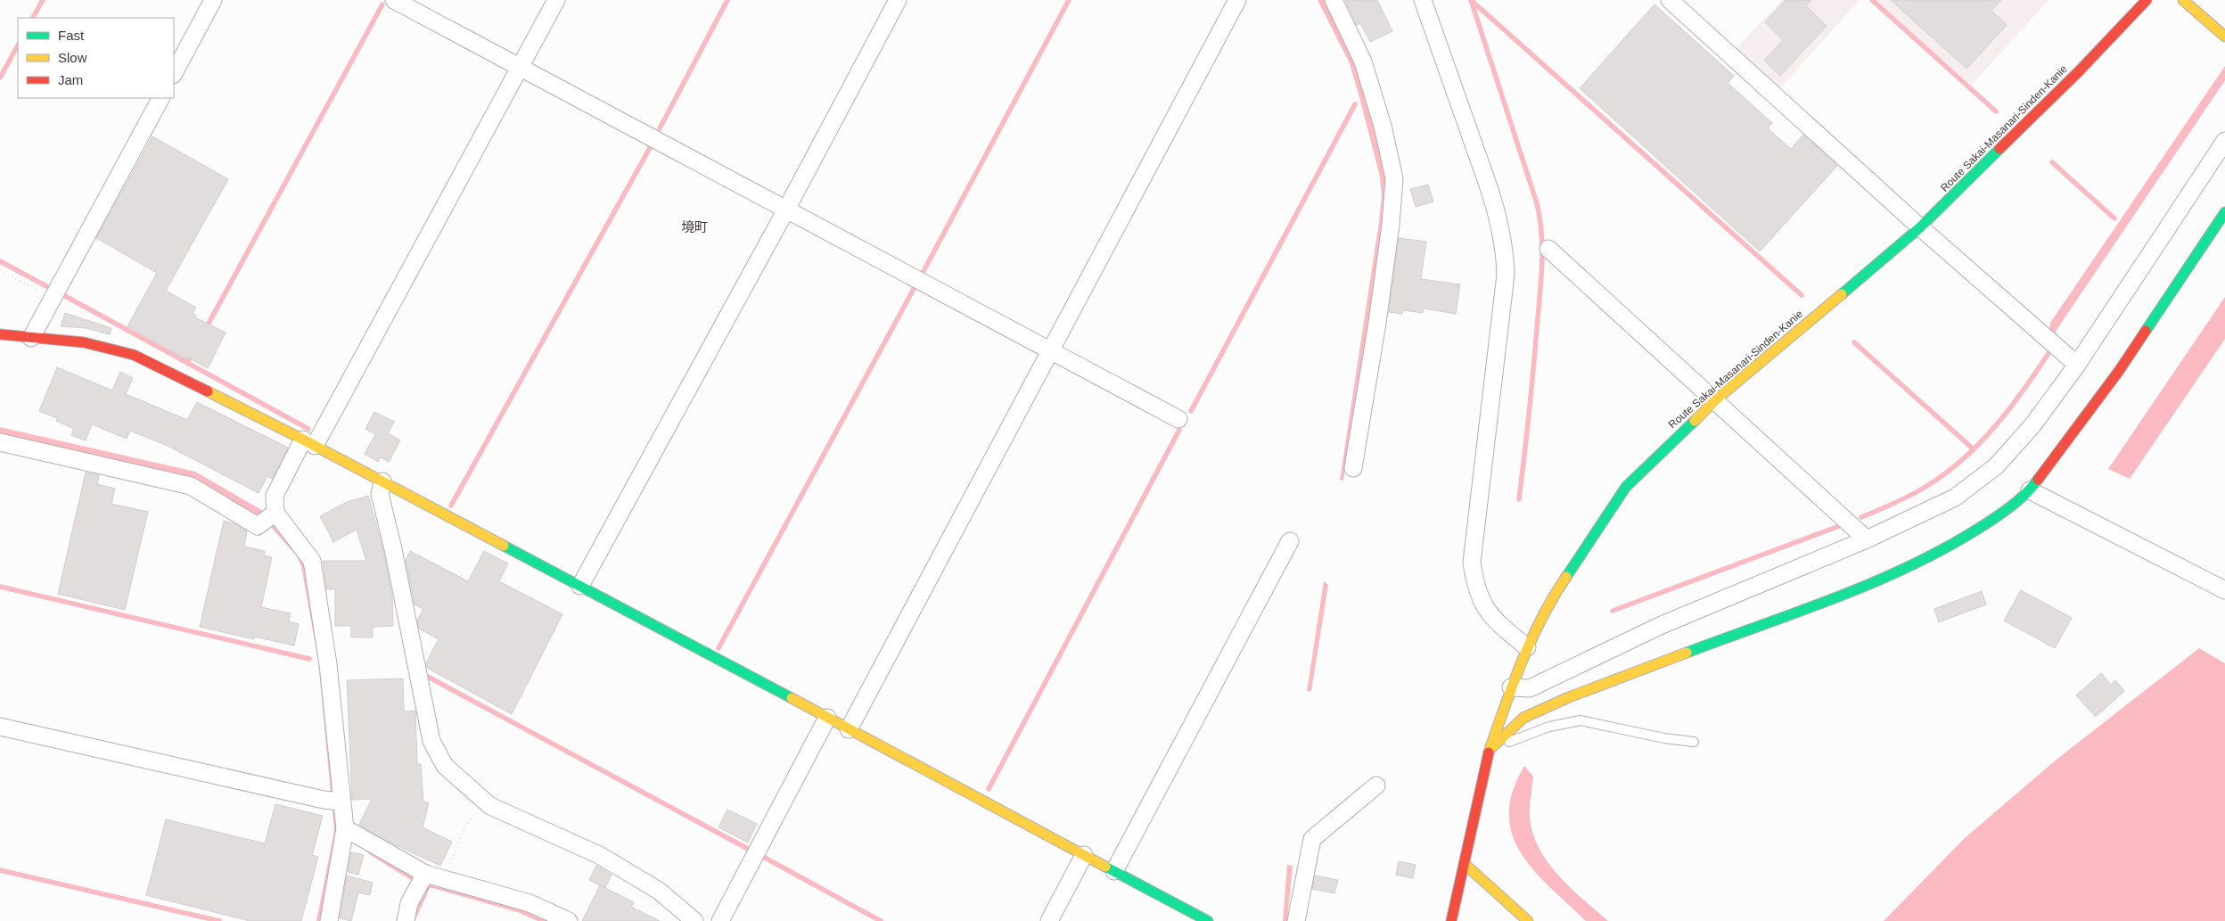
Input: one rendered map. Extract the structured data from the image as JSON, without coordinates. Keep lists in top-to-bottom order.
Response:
{
  "streets": {
    "street": ["Route Sakai-Masanari-Sinden-Kanie"]
  },
  "districts": ["境町"],
  "legend": ["Fast", "Slow", "Jam"]
}
